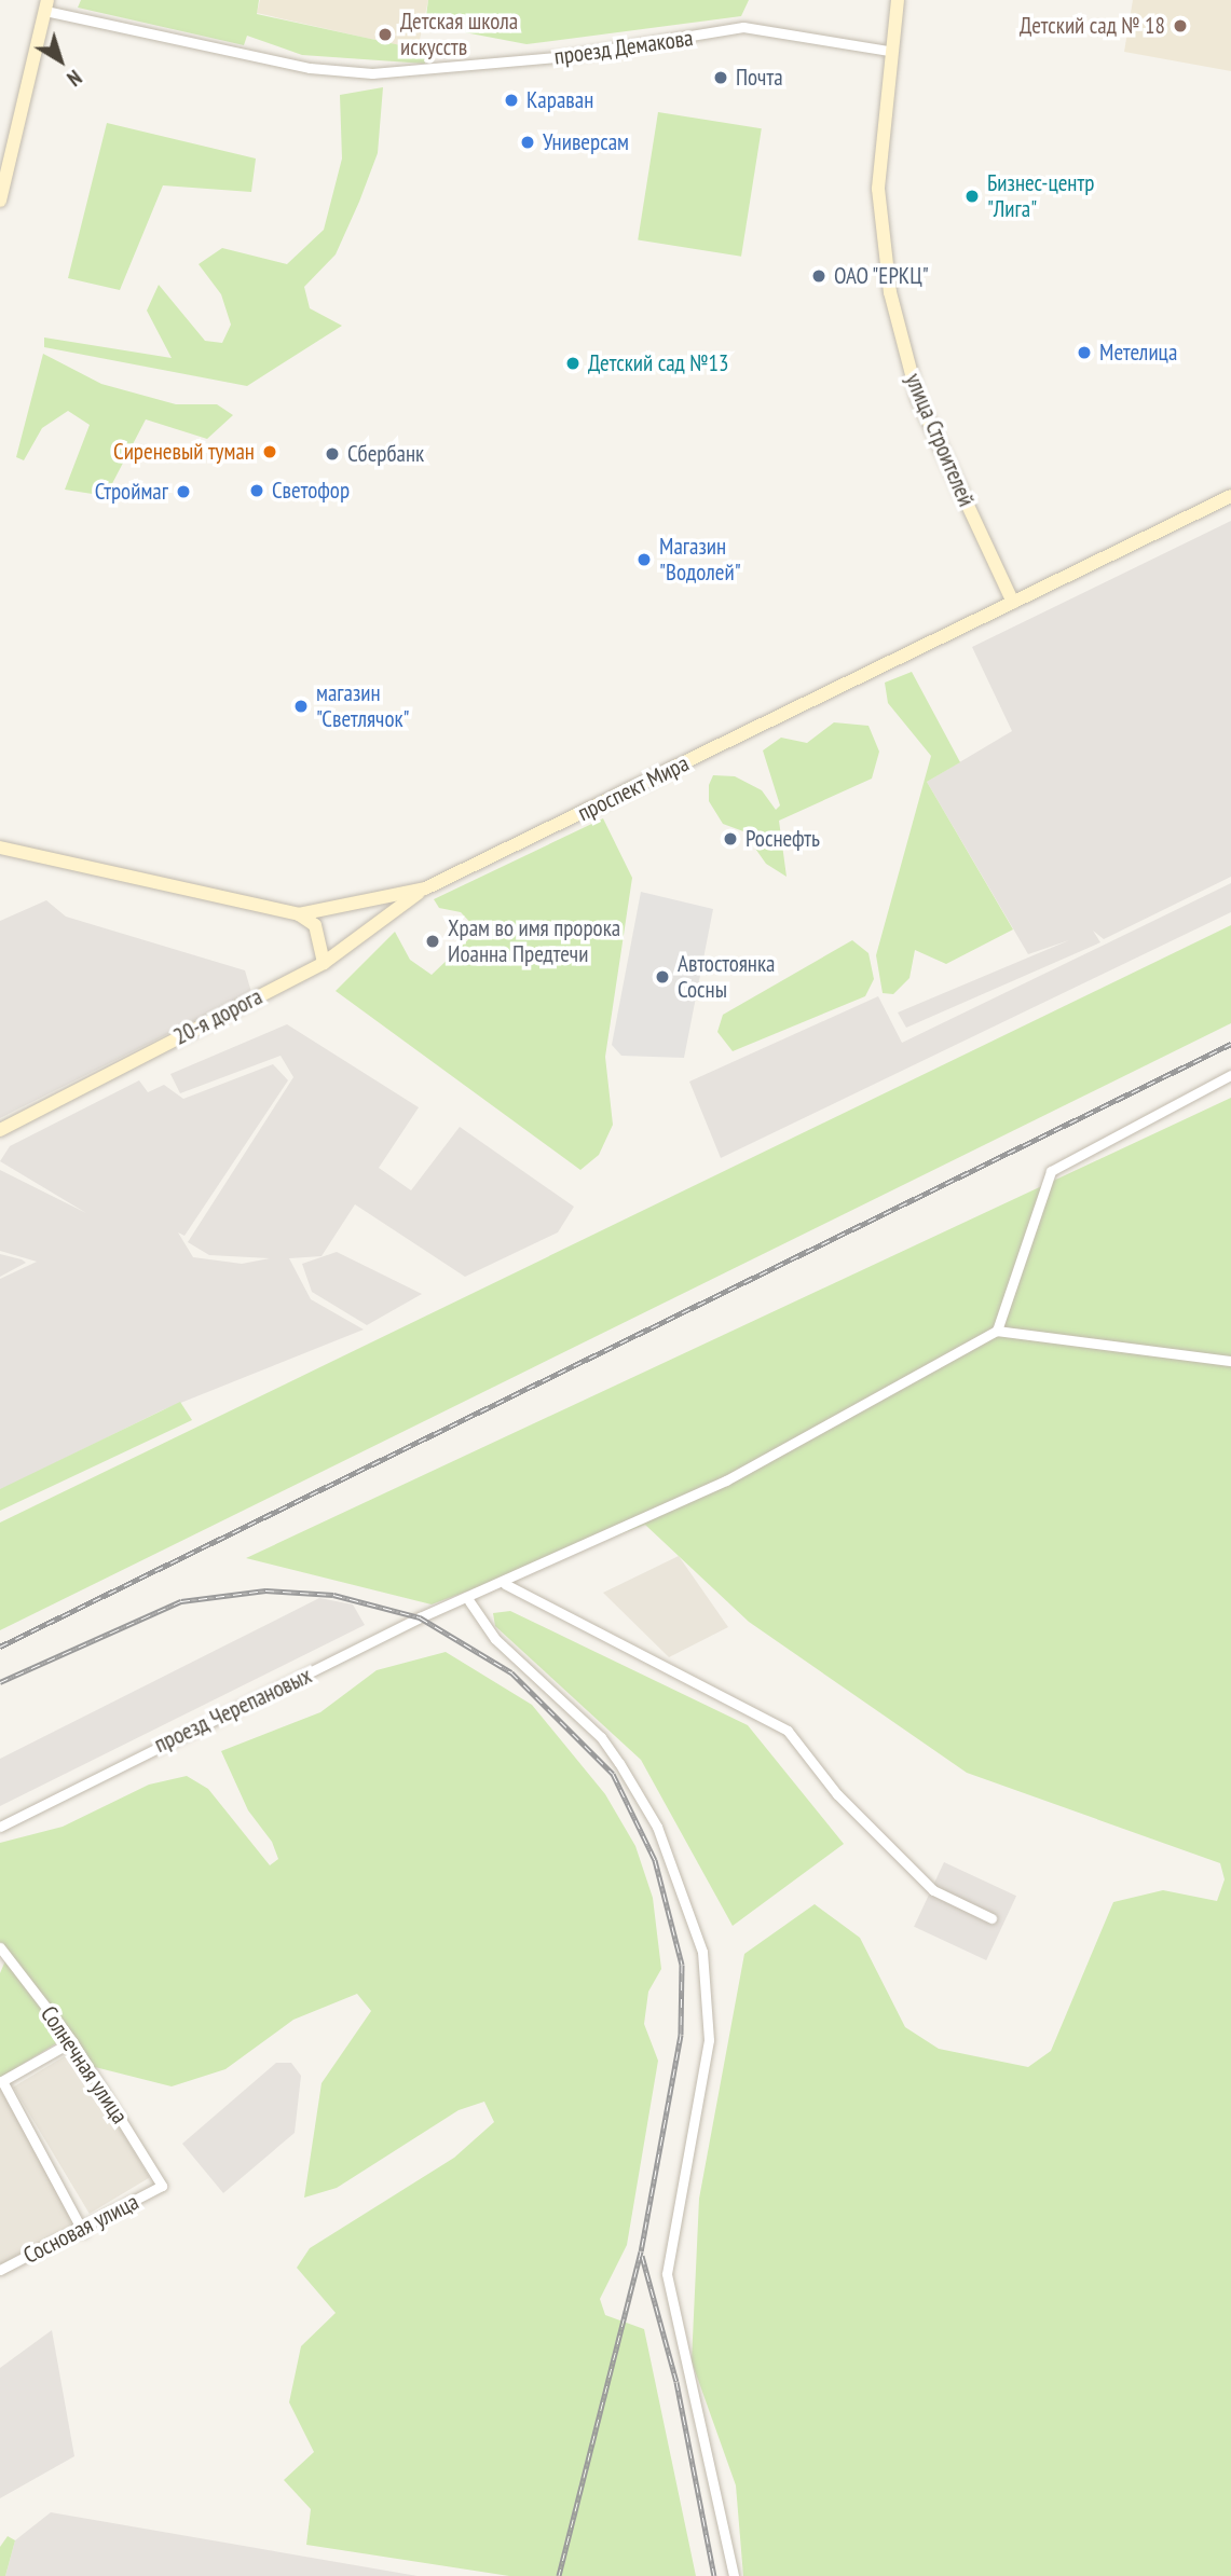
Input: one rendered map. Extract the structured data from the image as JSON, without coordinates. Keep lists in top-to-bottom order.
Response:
{
  "streets": {
    "main road": ["улица Строителей", "проспект Мира", "20-я дорога"],
    "street": [
      "проезд Демакова",
      "проезд Черепановых",
      "Солнечная улица",
      "Сосновая улица"
    ]
  },
  "crossings": [
    ["проезд Демакова", "улица Строителей"],
    ["улица Строителей", "проспект Мира"],
    ["проспект Мира", "20-я дорога"],
    ["Солнечная улица", "Сосновая улица"]
  ],
  "places": [
    "Детский сад № 18",
    "Детская школа искусств",
    "Почта",
    "Караван",
    "Универсам",
    "Бизнес-центр \"Лига\"",
    "ОАО \"ЕРКЦ\"",
    "Метелица",
    "Детский сад №13",
    "Сиреневый туман",
    "Сбербанк",
    "Светофор",
    "Строймаг",
    "Магазин \"Водолей\"",
    "магазин \"Светлячок\"",
    "Роснефть",
    "Храм во имя пророка Иоанна Предтечи",
    "Автостоянка Сосны"
  ],
  "north": "bottom right"
}
